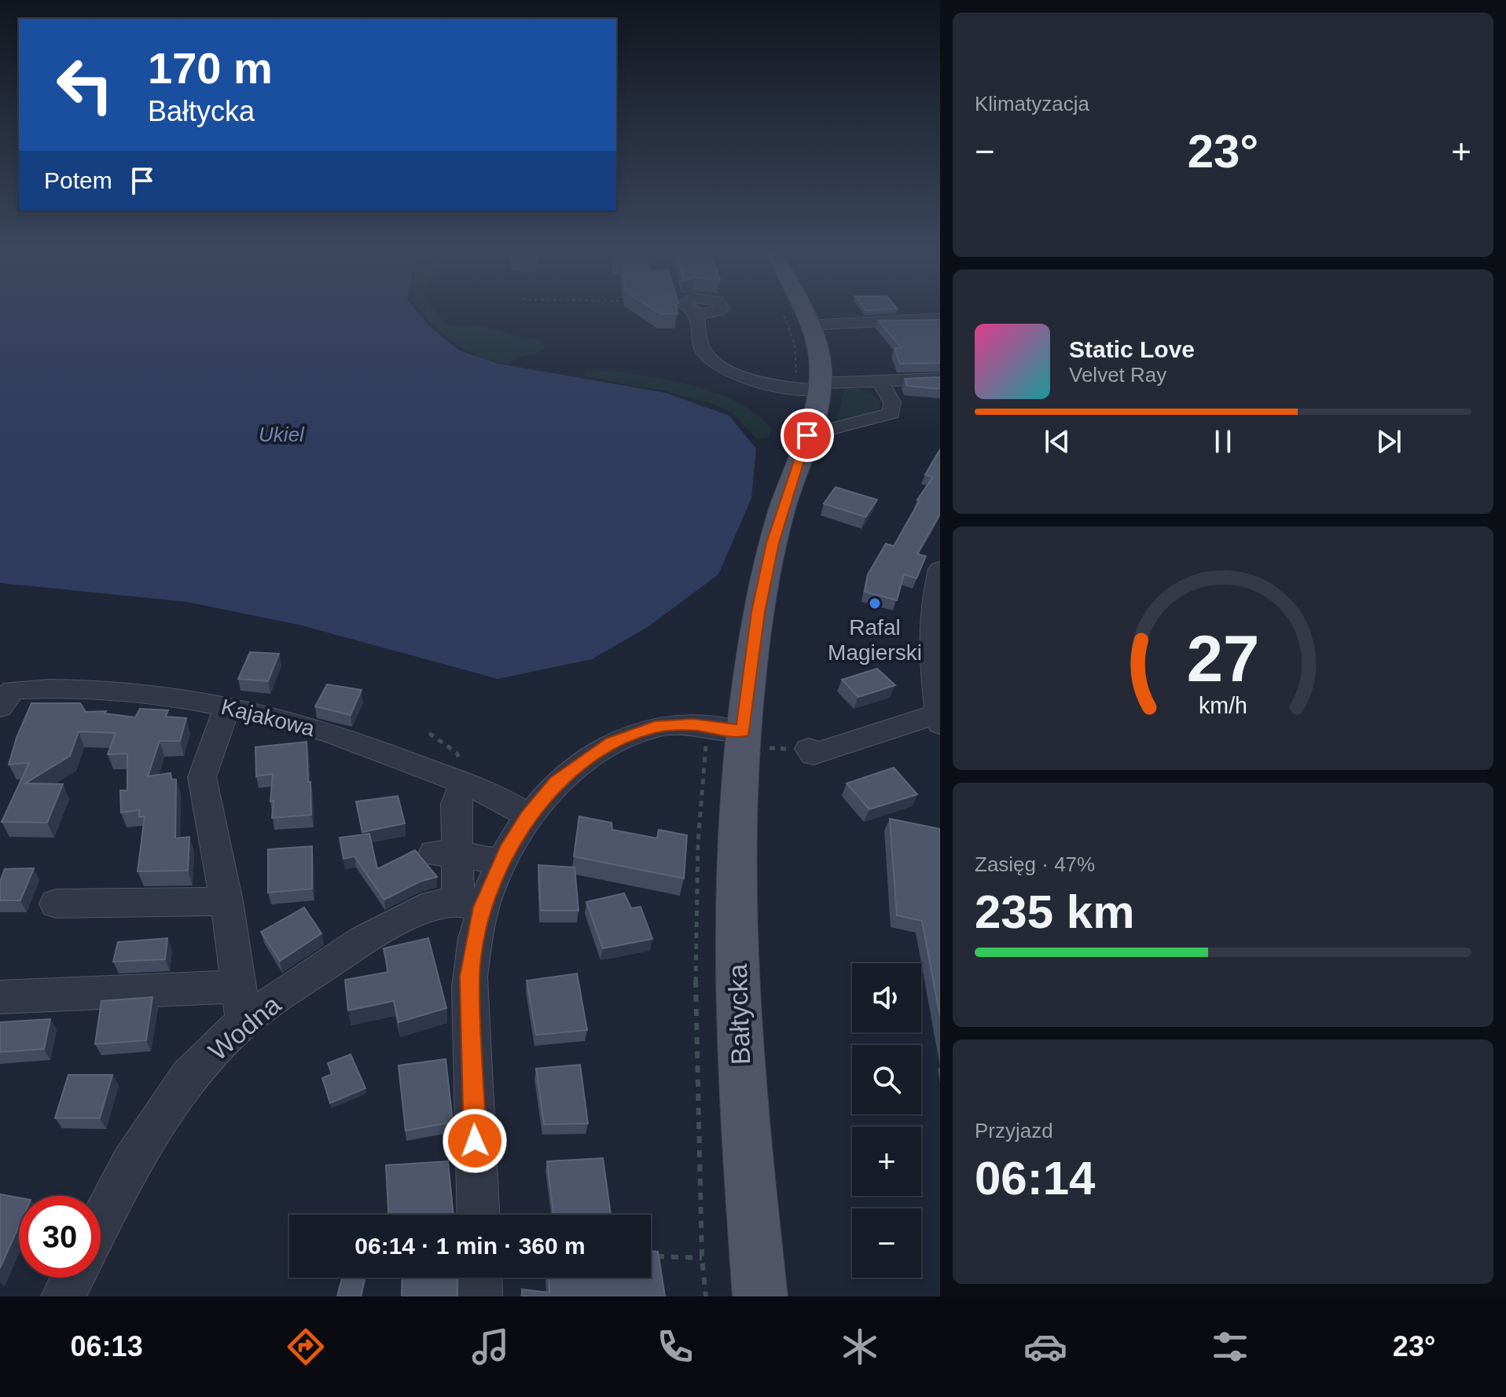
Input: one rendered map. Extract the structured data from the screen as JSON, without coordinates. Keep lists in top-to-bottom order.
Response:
{
  "streets": {
    "main road": ["Bałtycka"],
    "street": ["Kajakowa", "Wodna"]
  },
  "water": ["Ukiel"],
  "places": ["Rafal Magierski"],
  "page": {
    "tile": [
      "Klimatyzacja",
      ["Zasięg · 47%", "235 km"],
      ["Przyjazd", "06:14"]
    ],
    "turn": ["170 m", "Bałtycka"],
    "heat": ["−", "23°", "+"],
    "then": "Potem",
    "song": ["Static Love", "Velvet Ray"],
    "map_buttons": ["+", "−"],
    "limit": "30",
    "trip": "06:14 · 1 min · 360 m",
    "tabs": ["06:13", "23°"],
    "gauge": ["27", "km/h"]
  }
}
